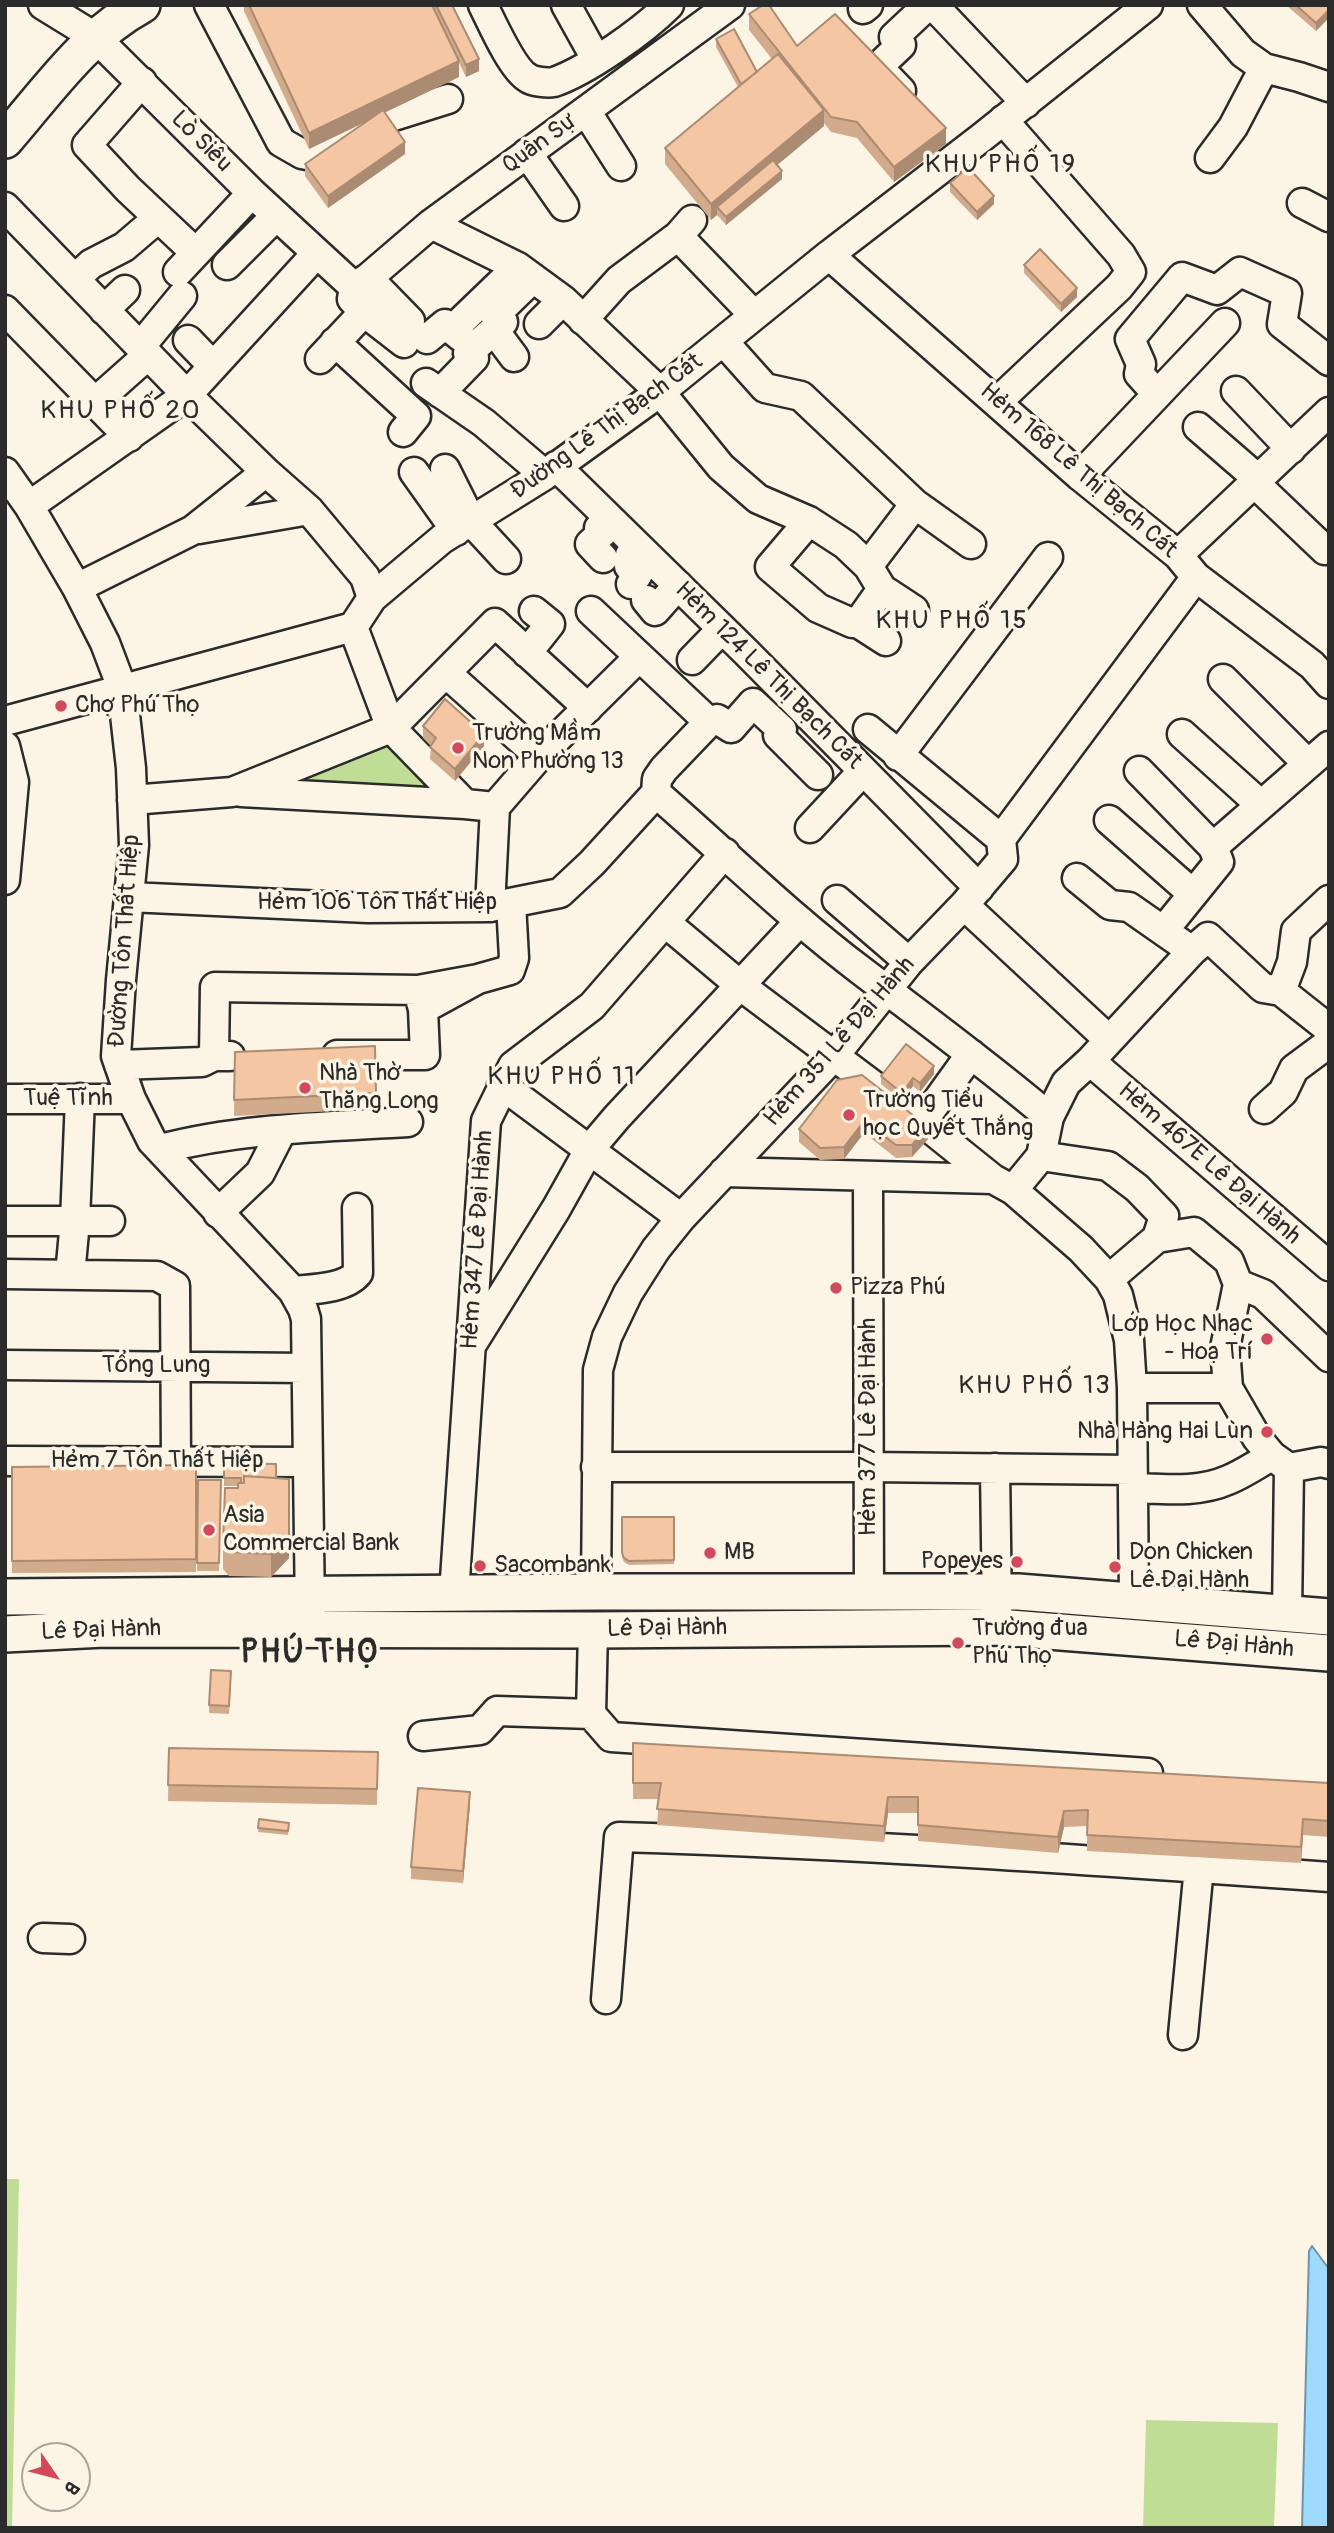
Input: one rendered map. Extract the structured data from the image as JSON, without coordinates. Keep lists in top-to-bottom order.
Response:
{
  "streets": {
    "main road": ["Lê Đại Hành"],
    "street": [
      "Lò Siêu",
      "Quân Sự",
      "Đường Lê Thị Bạch Cát",
      "Hẻm 168 Lê Thị Bạch Cát",
      "Hẻm 124 Lê Thị Bạch Cát",
      "Hẻm 106 Tôn Thất Hiệp",
      "Đường Tôn Thất Hiệp",
      "Hẻm 351 Lê Đại Hành",
      "Tuệ Tĩnh",
      "Hẻm 467E Lê Đại Hành",
      "Hẻm 347 Lê Đại Hành",
      "Tổng Lung",
      "Hẻm 377 Lê Đại Hành",
      "Hẻm 7 Tôn Thất Hiệp"
    ]
  },
  "crossings": [
    ["Lò Siêu", "Quân Sự"],
    ["Lò Siêu", "Hẻm 124 Lê Thị Bạch Cát"],
    ["Quân Sự", "Hẻm 124 Lê Thị Bạch Cát"],
    ["Đường Lê Thị Bạch Cát", "Hẻm 168 Lê Thị Bạch Cát"],
    ["Đường Lê Thị Bạch Cát", "Hẻm 124 Lê Thị Bạch Cát"],
    ["Hẻm 168 Lê Thị Bạch Cát", "Hẻm 351 Lê Đại Hành"],
    ["Hẻm 124 Lê Thị Bạch Cát", "Hẻm 351 Lê Đại Hành"],
    ["Hẻm 106 Tôn Thất Hiệp", "Đường Tôn Thất Hiệp"],
    ["Đường Tôn Thất Hiệp", "Tuệ Tĩnh"],
    ["Đường Tôn Thất Hiệp", "Tổng Lung"],
    ["Đường Tôn Thất Hiệp", "Hẻm 7 Tôn Thất Hiệp"],
    ["Đường Tôn Thất Hiệp", "Lê Đại Hành"],
    ["Hẻm 351 Lê Đại Hành", "Lê Đại Hành"],
    ["Hẻm 347 Lê Đại Hành", "Lê Đại Hành"],
    ["Hẻm 377 Lê Đại Hành", "Lê Đại Hành"]
  ],
  "districts": [
    "KHU PHỐ 19",
    "KHU PHỐ 20",
    "KHU PHỐ 15",
    "KHU PHỐ 11",
    "KHU PHỐ 13",
    "PHÚ THỌ"
  ],
  "places": [
    "Chợ Phú Thọ",
    "Trường Mầm Non Phường 13",
    "Nhà Thờ Thăng Long",
    "Trường Tiểu học Quyết Thắng",
    "Pizza Phú",
    "Lớp Học Nhạc - Hoạ Trí",
    "Nhà Hàng Hai Lùn",
    "Asia Commercial Bank",
    "MB",
    "Popeyes",
    "Sacombank",
    "Don Chicken Lê Đại Hành",
    "Trường đua Phú Thọ"
  ],
  "north": "bottom right"
}
